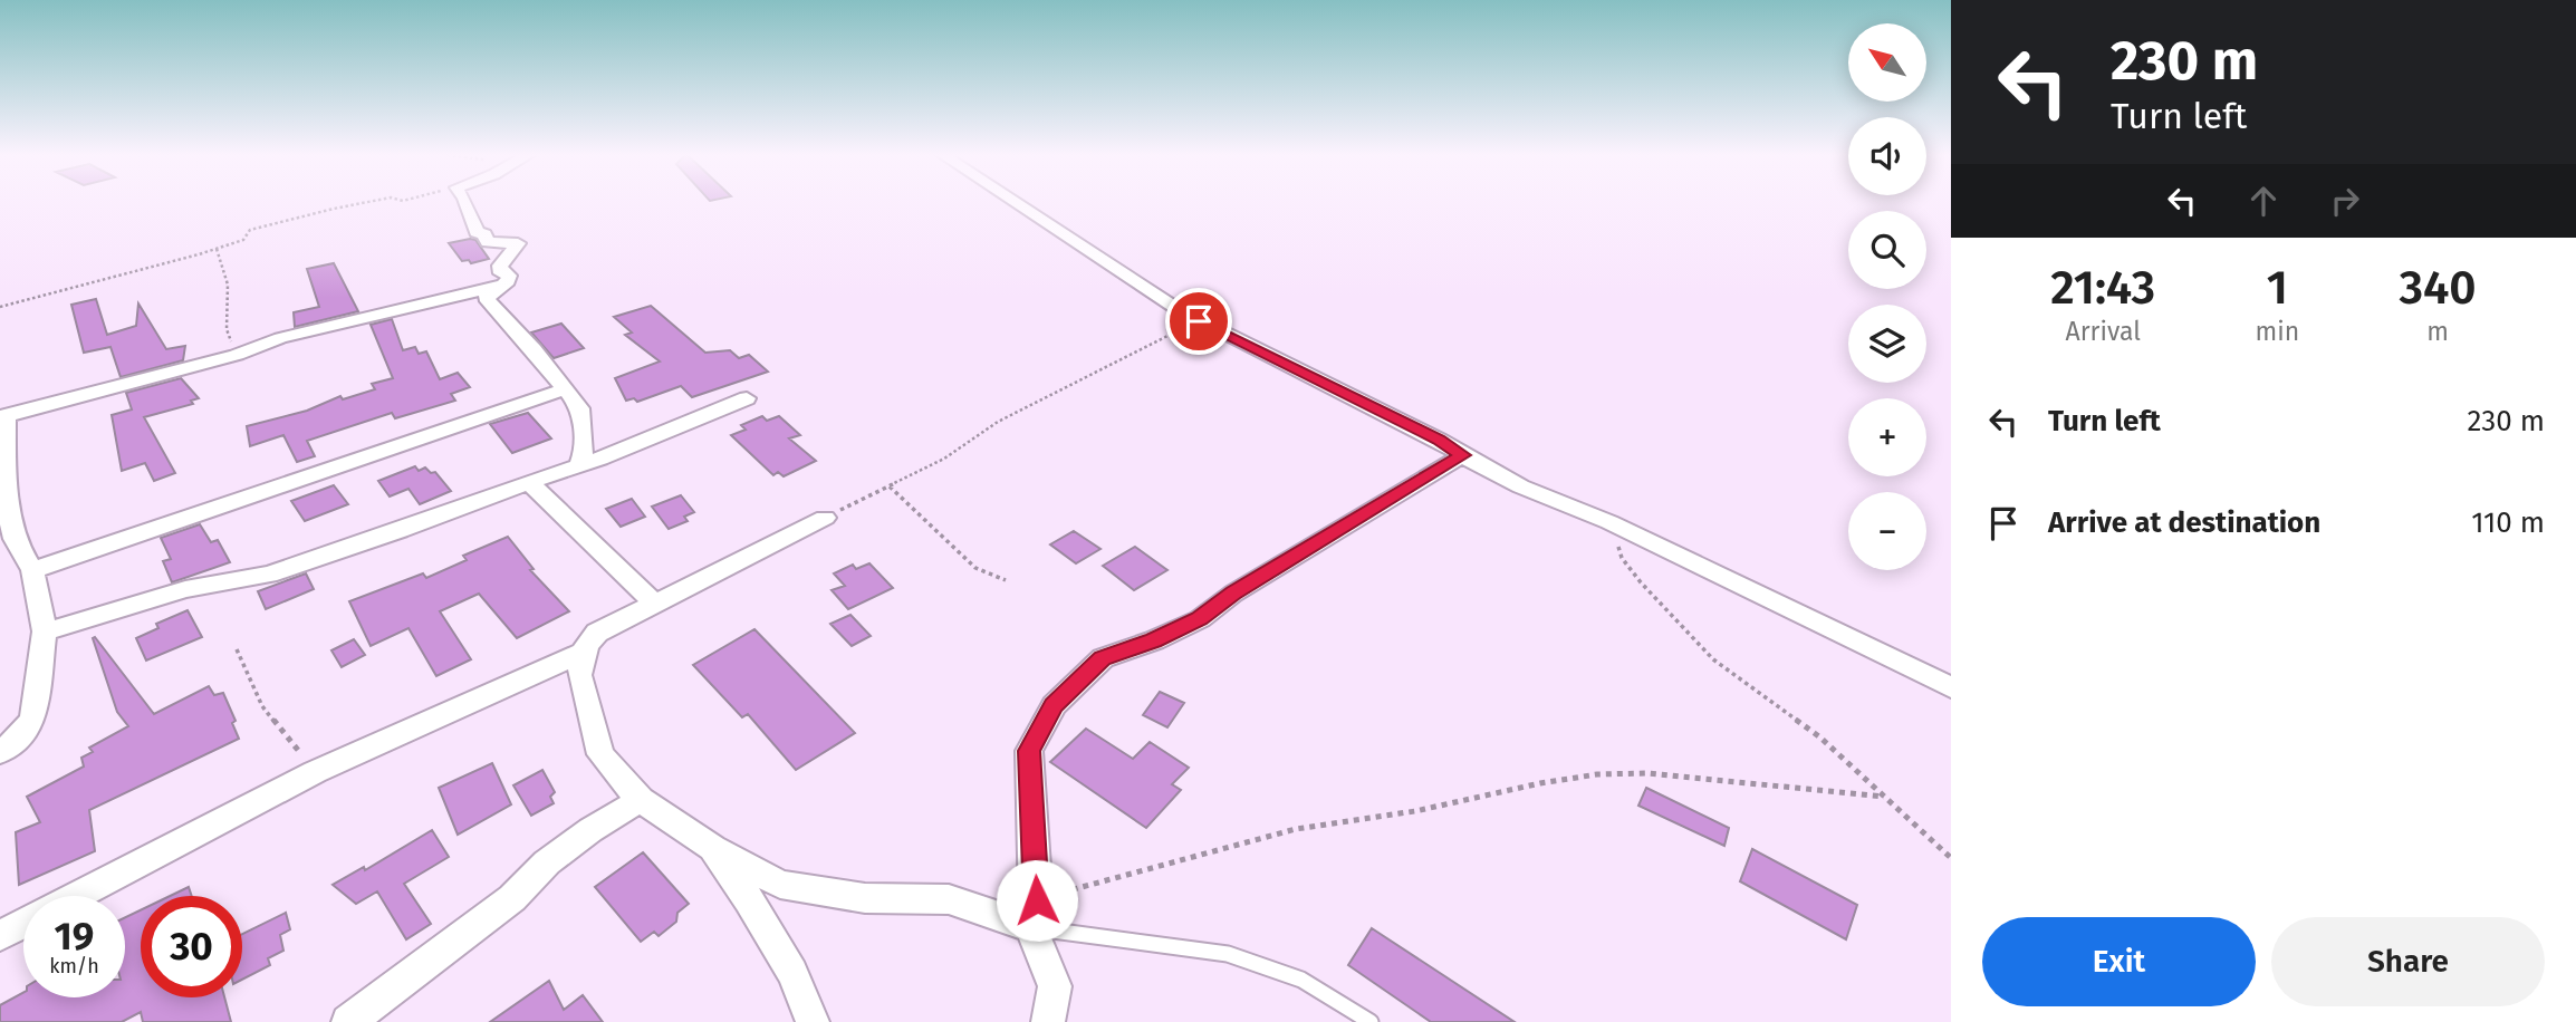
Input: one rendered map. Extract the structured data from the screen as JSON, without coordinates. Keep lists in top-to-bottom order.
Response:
{
  "north": "top left",
  "page": {
    "turn": ["230 m", "Turn left"],
    "map_buttons": ["+", "−"],
    "eta": [
      "21:43",
      "Arrival",
      "1",
      "min",
      "340",
      "m"
    ],
    "list": [
      {
        "name": "Turn left",
        "value": "230 m"
      },
      {
        "name": "Arrive at destination",
        "value": "110 m"
      }
    ],
    "speed": "19 km/h",
    "limit": "30",
    "buttons": ["Exit", "Share"]
  }
}
